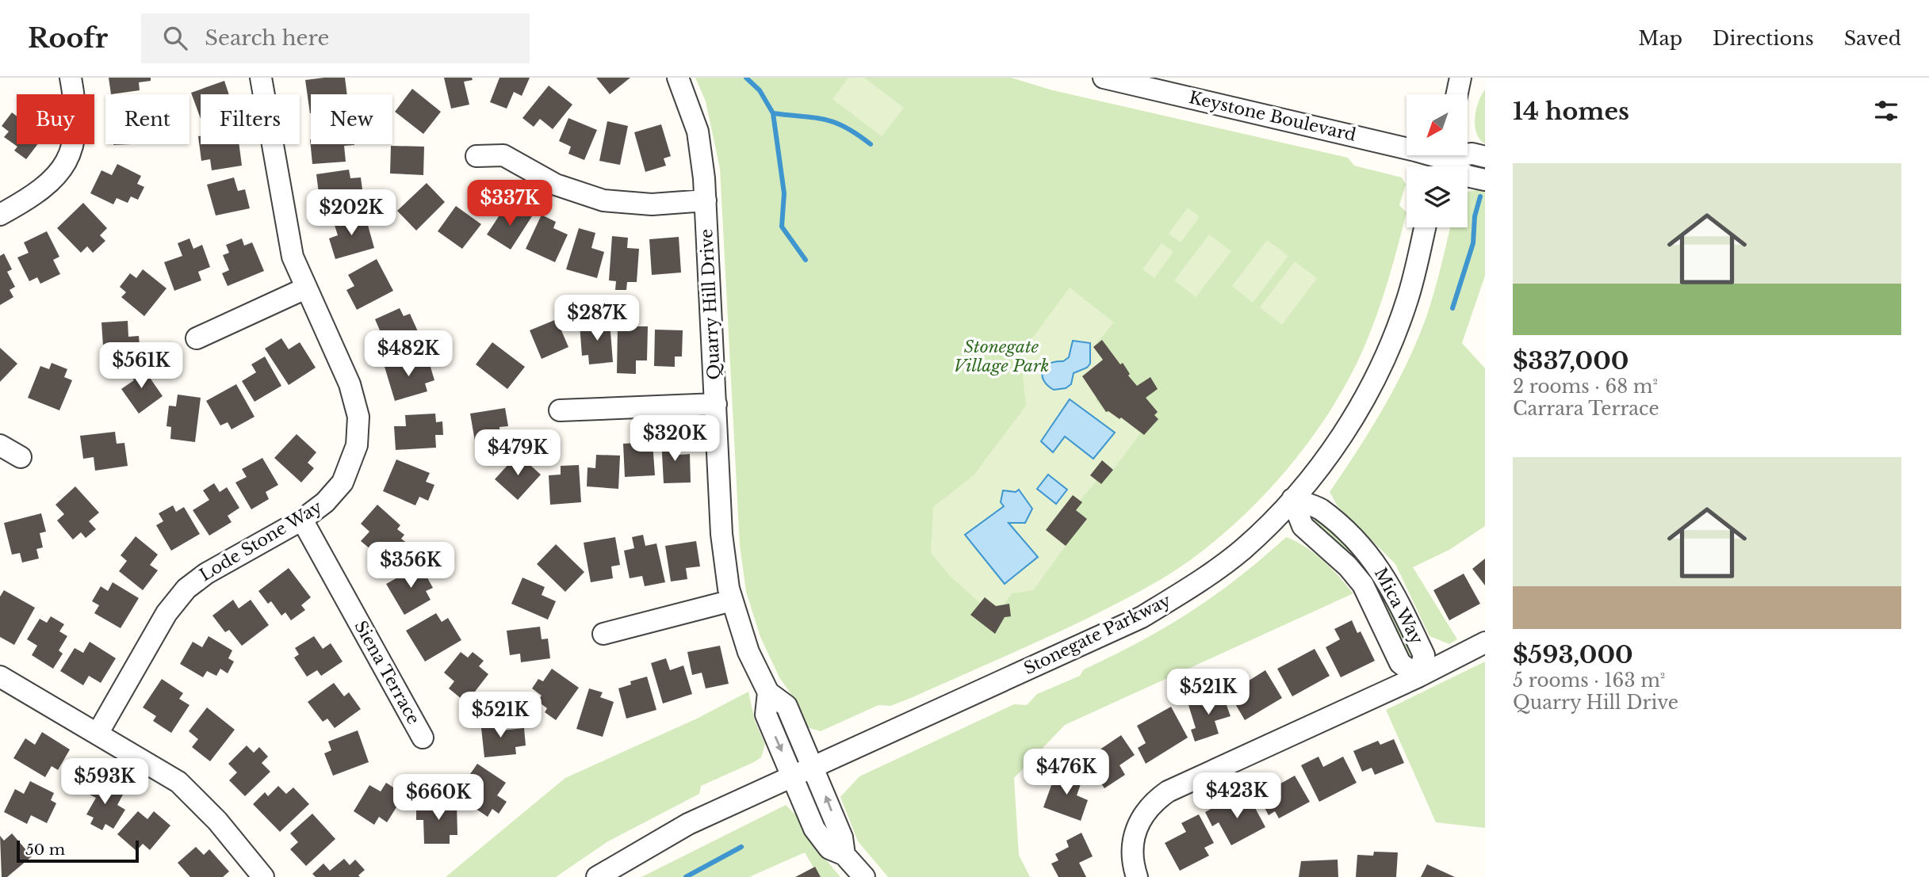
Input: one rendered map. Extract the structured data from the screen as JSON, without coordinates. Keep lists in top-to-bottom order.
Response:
{
  "streets": {
    "street": [
      "Keystone Boulevard",
      "Quarry Hill Drive",
      "Lode Stone Way",
      "Mica Way",
      "Stonegate Parkway",
      "Siena Terrace"
    ]
  },
  "crossings": [
    ["Quarry Hill Drive", "Stonegate Parkway"],
    ["Lode Stone Way", "Siena Terrace"],
    ["Mica Way", "Stonegate Parkway"]
  ],
  "parks": ["Stonegate Village Park"],
  "scale_bar": "50 m",
  "north": "bottom left",
  "page": {
    "header": "Roofr",
    "search": "Search here",
    "nav": ["Map", "Directions", "Saved"],
    "heading": "14 homes",
    "chip": [
      "Buy",
      "Rent",
      "Filters",
      "New"
    ],
    "list": [
      {
        "name": "$337,000",
        "note": "2 rooms · 68 m² · Carrara Terrace"
      },
      {
        "name": "$593,000",
        "note": "5 rooms · 163 m² · Quarry Hill Drive"
      }
    ],
    "price": [
      "$337K",
      "$202K",
      "$287K",
      "$482K",
      "$561K",
      "$320K",
      "$479K",
      "$356K",
      "$521K",
      "$521K",
      "$476K",
      "$593K",
      "$423K",
      "$660K"
    ],
    "scale": "50 m"
  }
}
